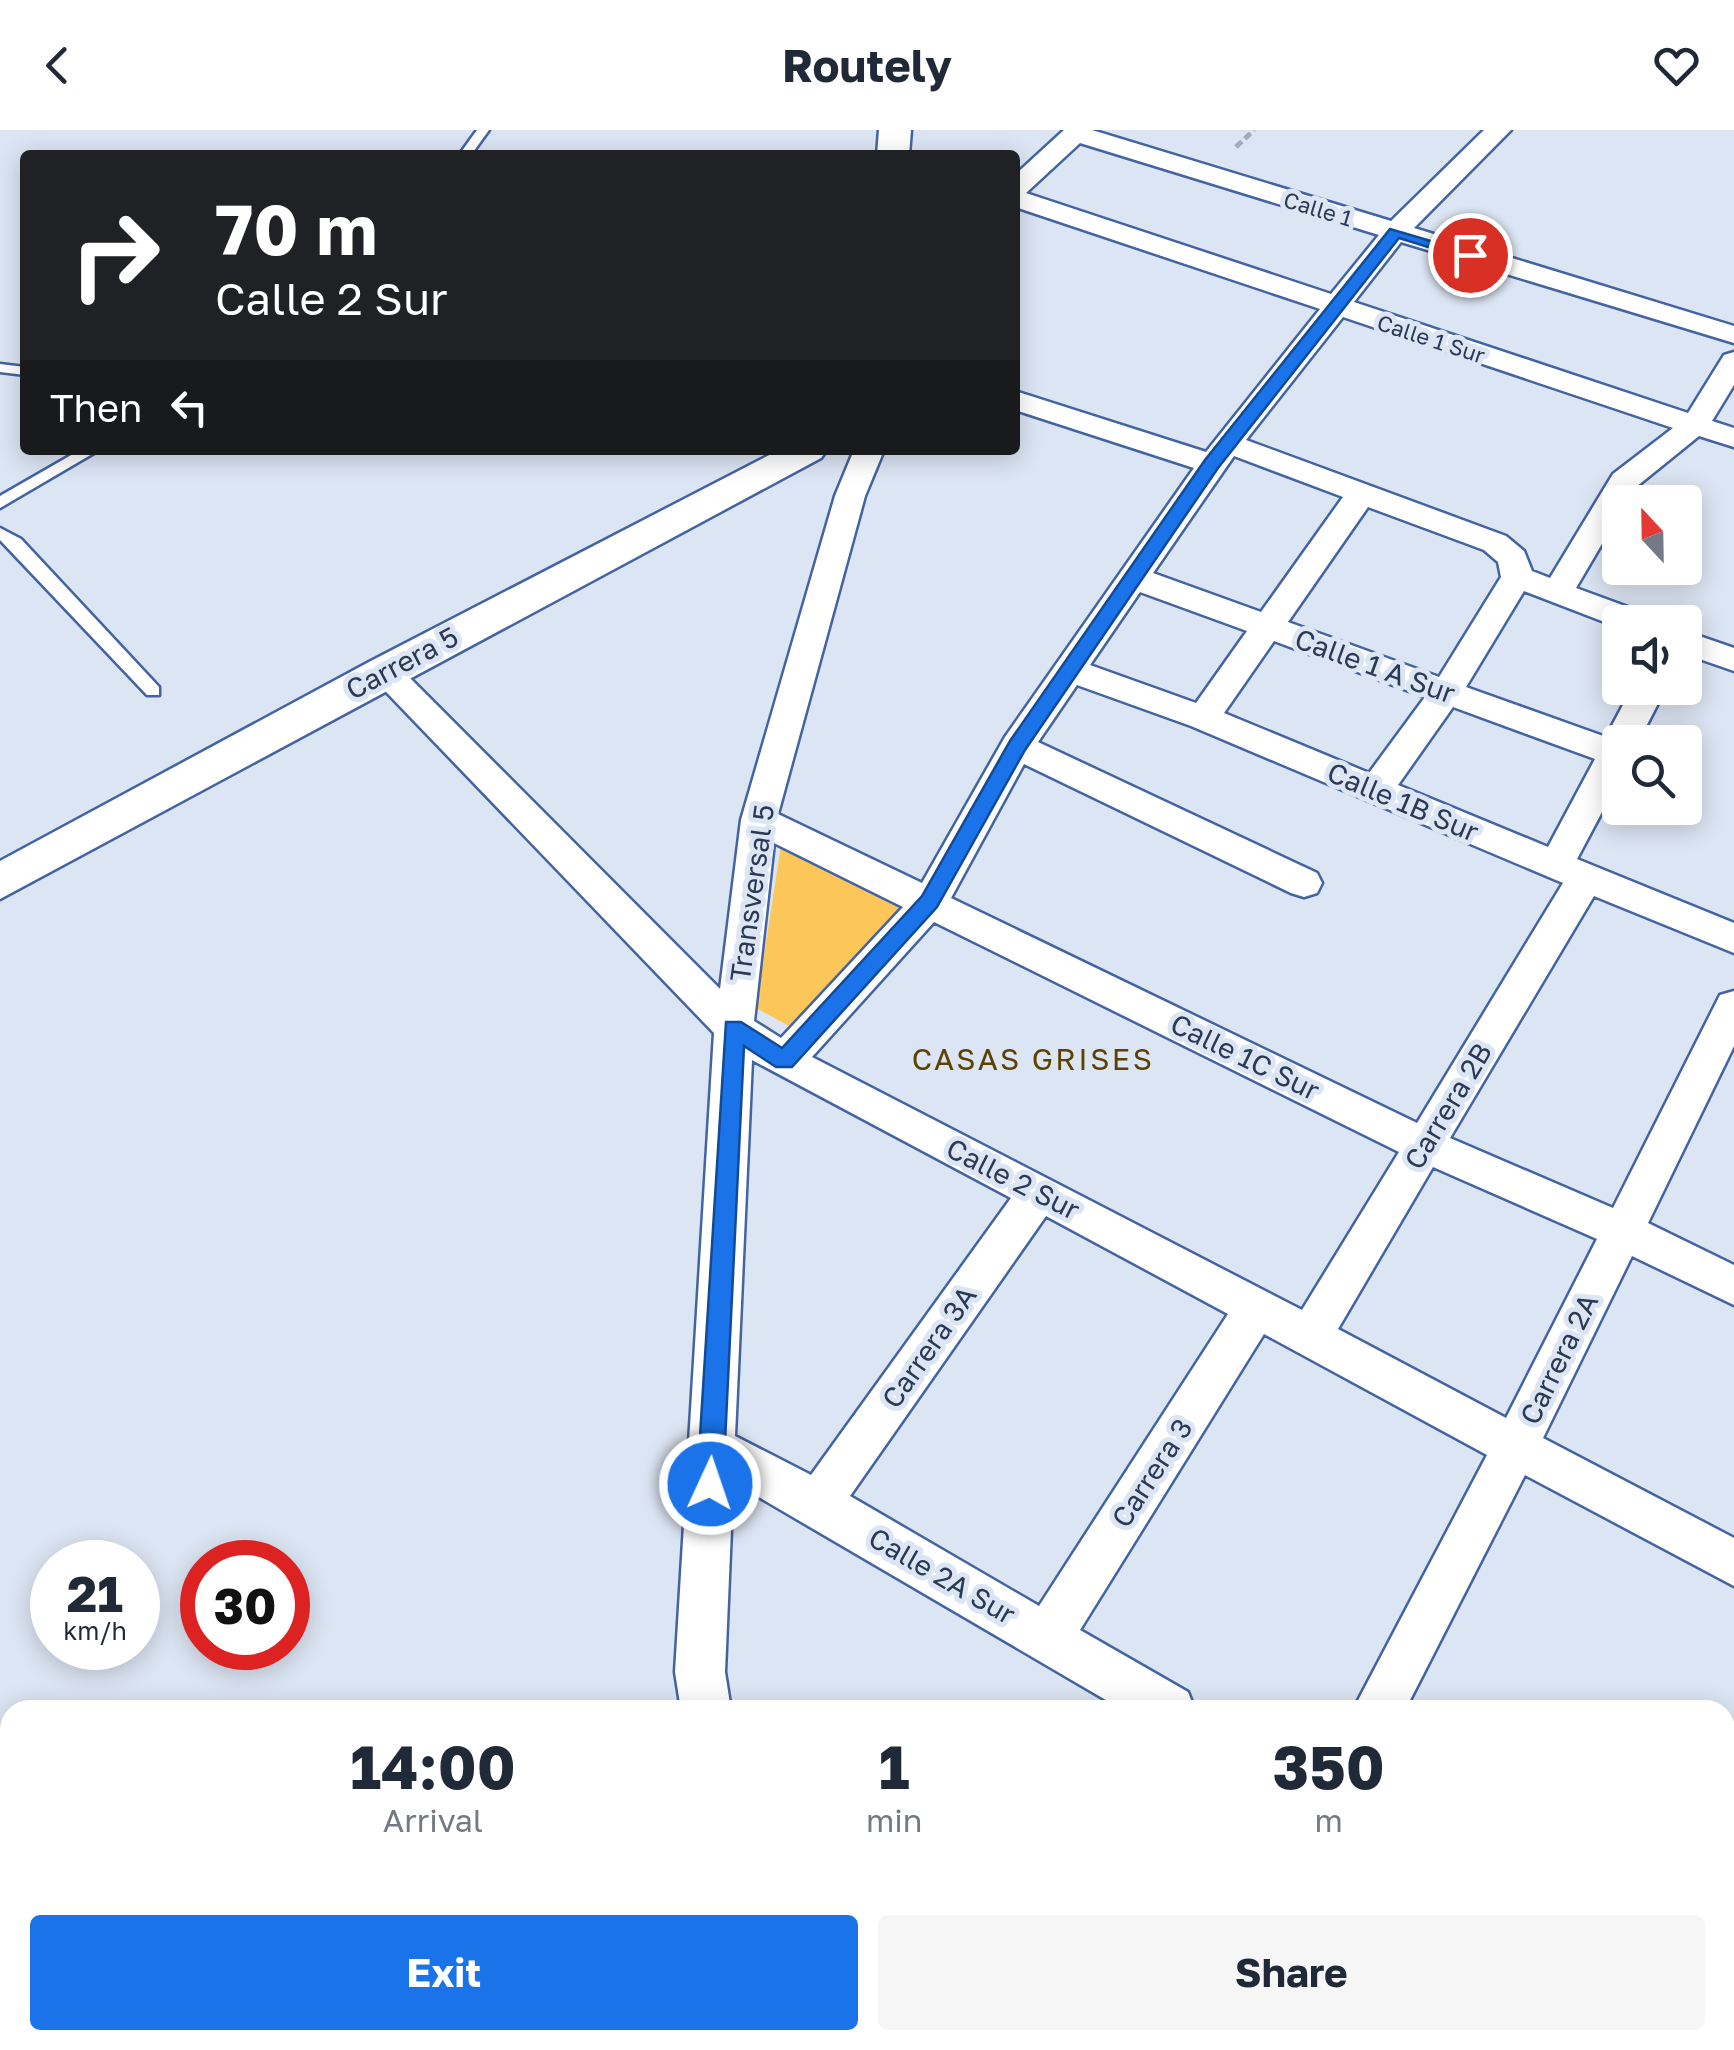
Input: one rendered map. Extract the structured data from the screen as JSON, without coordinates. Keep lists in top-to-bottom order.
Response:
{
  "streets": {
    "street": [
      "Calle 1",
      "Calle 1 Sur",
      "Carrera 5",
      "Calle 1 A Sur",
      "Calle 1B Sur",
      "Transversal 5",
      "Calle 1C Sur",
      "Carrera 2B",
      "Calle 2 Sur",
      "Carrera 3A",
      "Carrera 2A",
      "Carrera 3",
      "Calle 2A Sur"
    ]
  },
  "crossings": [
    ["Carrera 5", "Calle 2 Sur"],
    ["Calle 1B Sur", "Carrera 2B"],
    ["Transversal 5", "Calle 1C Sur"],
    ["Transversal 5", "Calle 2 Sur"],
    ["Transversal 5", "Calle 2A Sur"],
    ["Calle 1C Sur", "Carrera 2B"],
    ["Calle 1C Sur", "Carrera 2A"],
    ["Carrera 2B", "Calle 2 Sur"],
    ["Calle 2 Sur", "Carrera 3A"],
    ["Calle 2 Sur", "Carrera 2A"],
    ["Calle 2 Sur", "Carrera 3"],
    ["Carrera 3A", "Calle 2A Sur"],
    ["Carrera 3", "Calle 2A Sur"]
  ],
  "districts": ["CASAS GRISES"],
  "north": "top",
  "page": {
    "header": "Routely",
    "turn": ["70 m", "Calle 2 Sur"],
    "then": "Then",
    "speed": "21 km/h",
    "limit": "30",
    "eta": [
      "14:00",
      "Arrival",
      "1",
      "min",
      "350",
      "m"
    ],
    "buttons": ["Exit", "Share"]
  }
}
